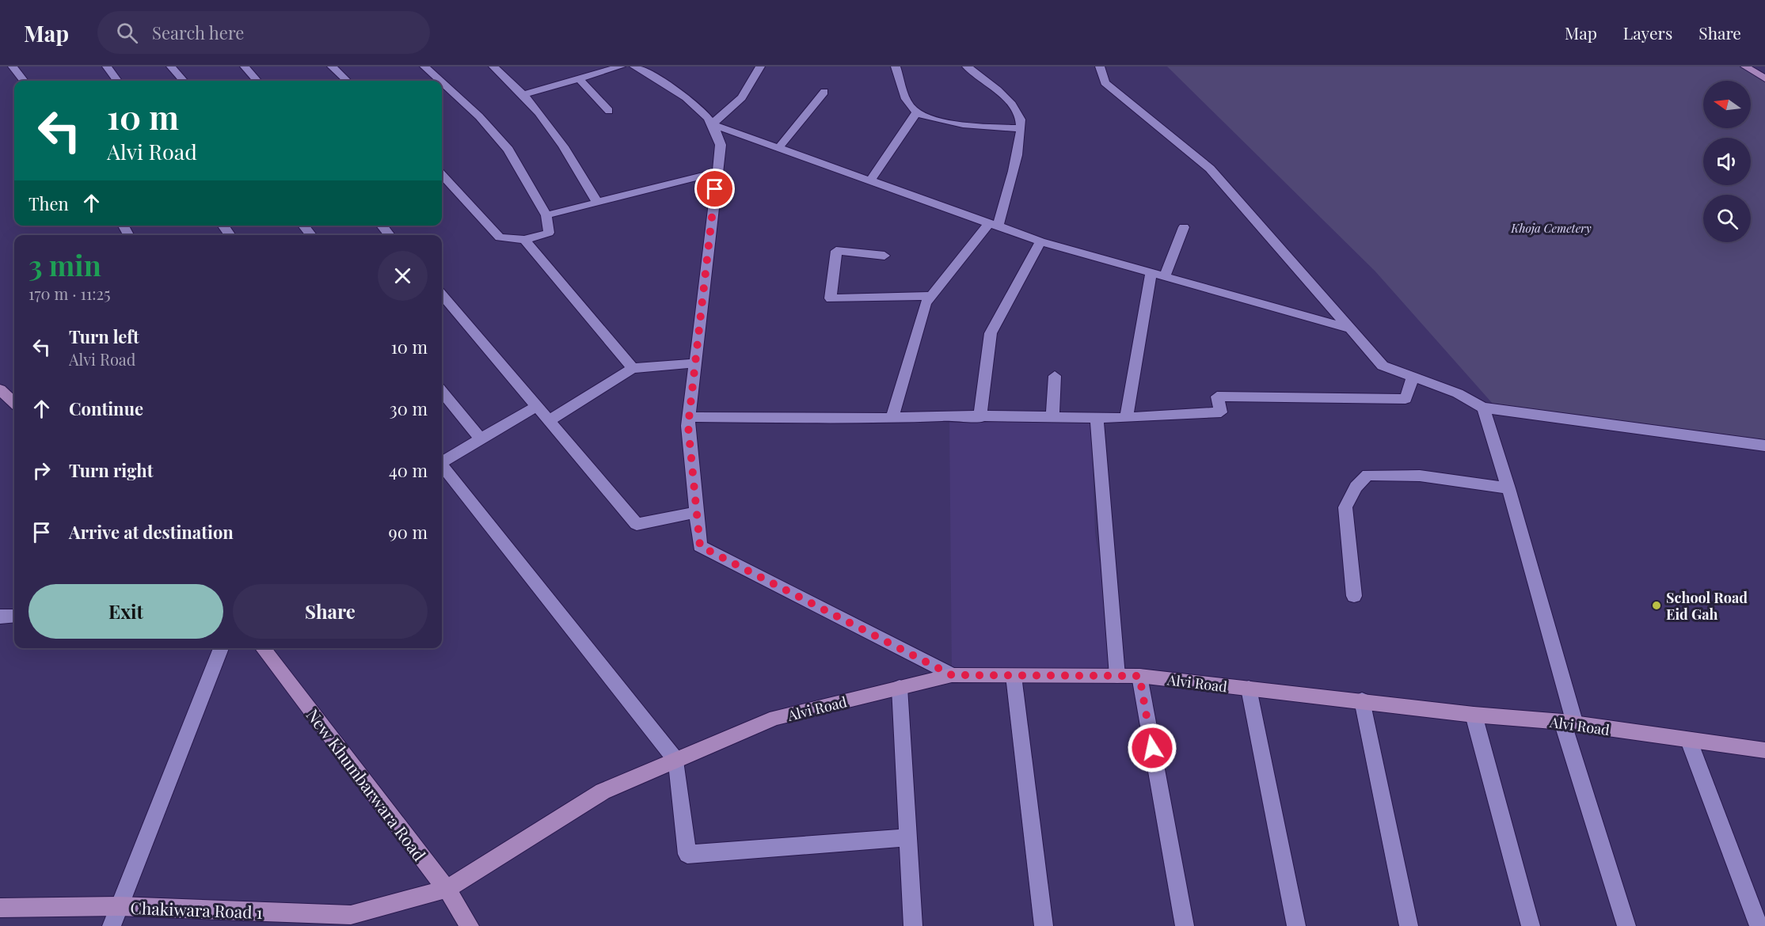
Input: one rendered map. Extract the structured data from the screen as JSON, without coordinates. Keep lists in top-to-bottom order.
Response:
{
  "streets": {
    "street": ["Alvi Road", "New Khumbarwara Road", "Chakiwara Road 1"]
  },
  "crossings": [
    ["Alvi Road", "New Khumbarwara Road"],
    ["Alvi Road", "Chakiwara Road 1"],
    ["New Khumbarwara Road", "Chakiwara Road 1"]
  ],
  "parks": ["Khoja Cemetery"],
  "places": ["School Road Eid Gah"],
  "north": "left",
  "page": {
    "header": "Map",
    "search": "Search here",
    "nav": ["Map", "Layers", "Share"],
    "turn": ["10 m", "Alvi Road"],
    "then": "Then",
    "heading": ["3 min", "170 m · 11:25"],
    "list": [
      {
        "name": "Turn left",
        "note": "Alvi Road",
        "value": "10 m"
      },
      {
        "name": "Continue",
        "value": "30 m"
      },
      {
        "name": "Turn right",
        "value": "40 m"
      },
      {
        "name": "Arrive at destination",
        "value": "90 m"
      }
    ],
    "buttons": ["Exit", "Share"]
  }
}
